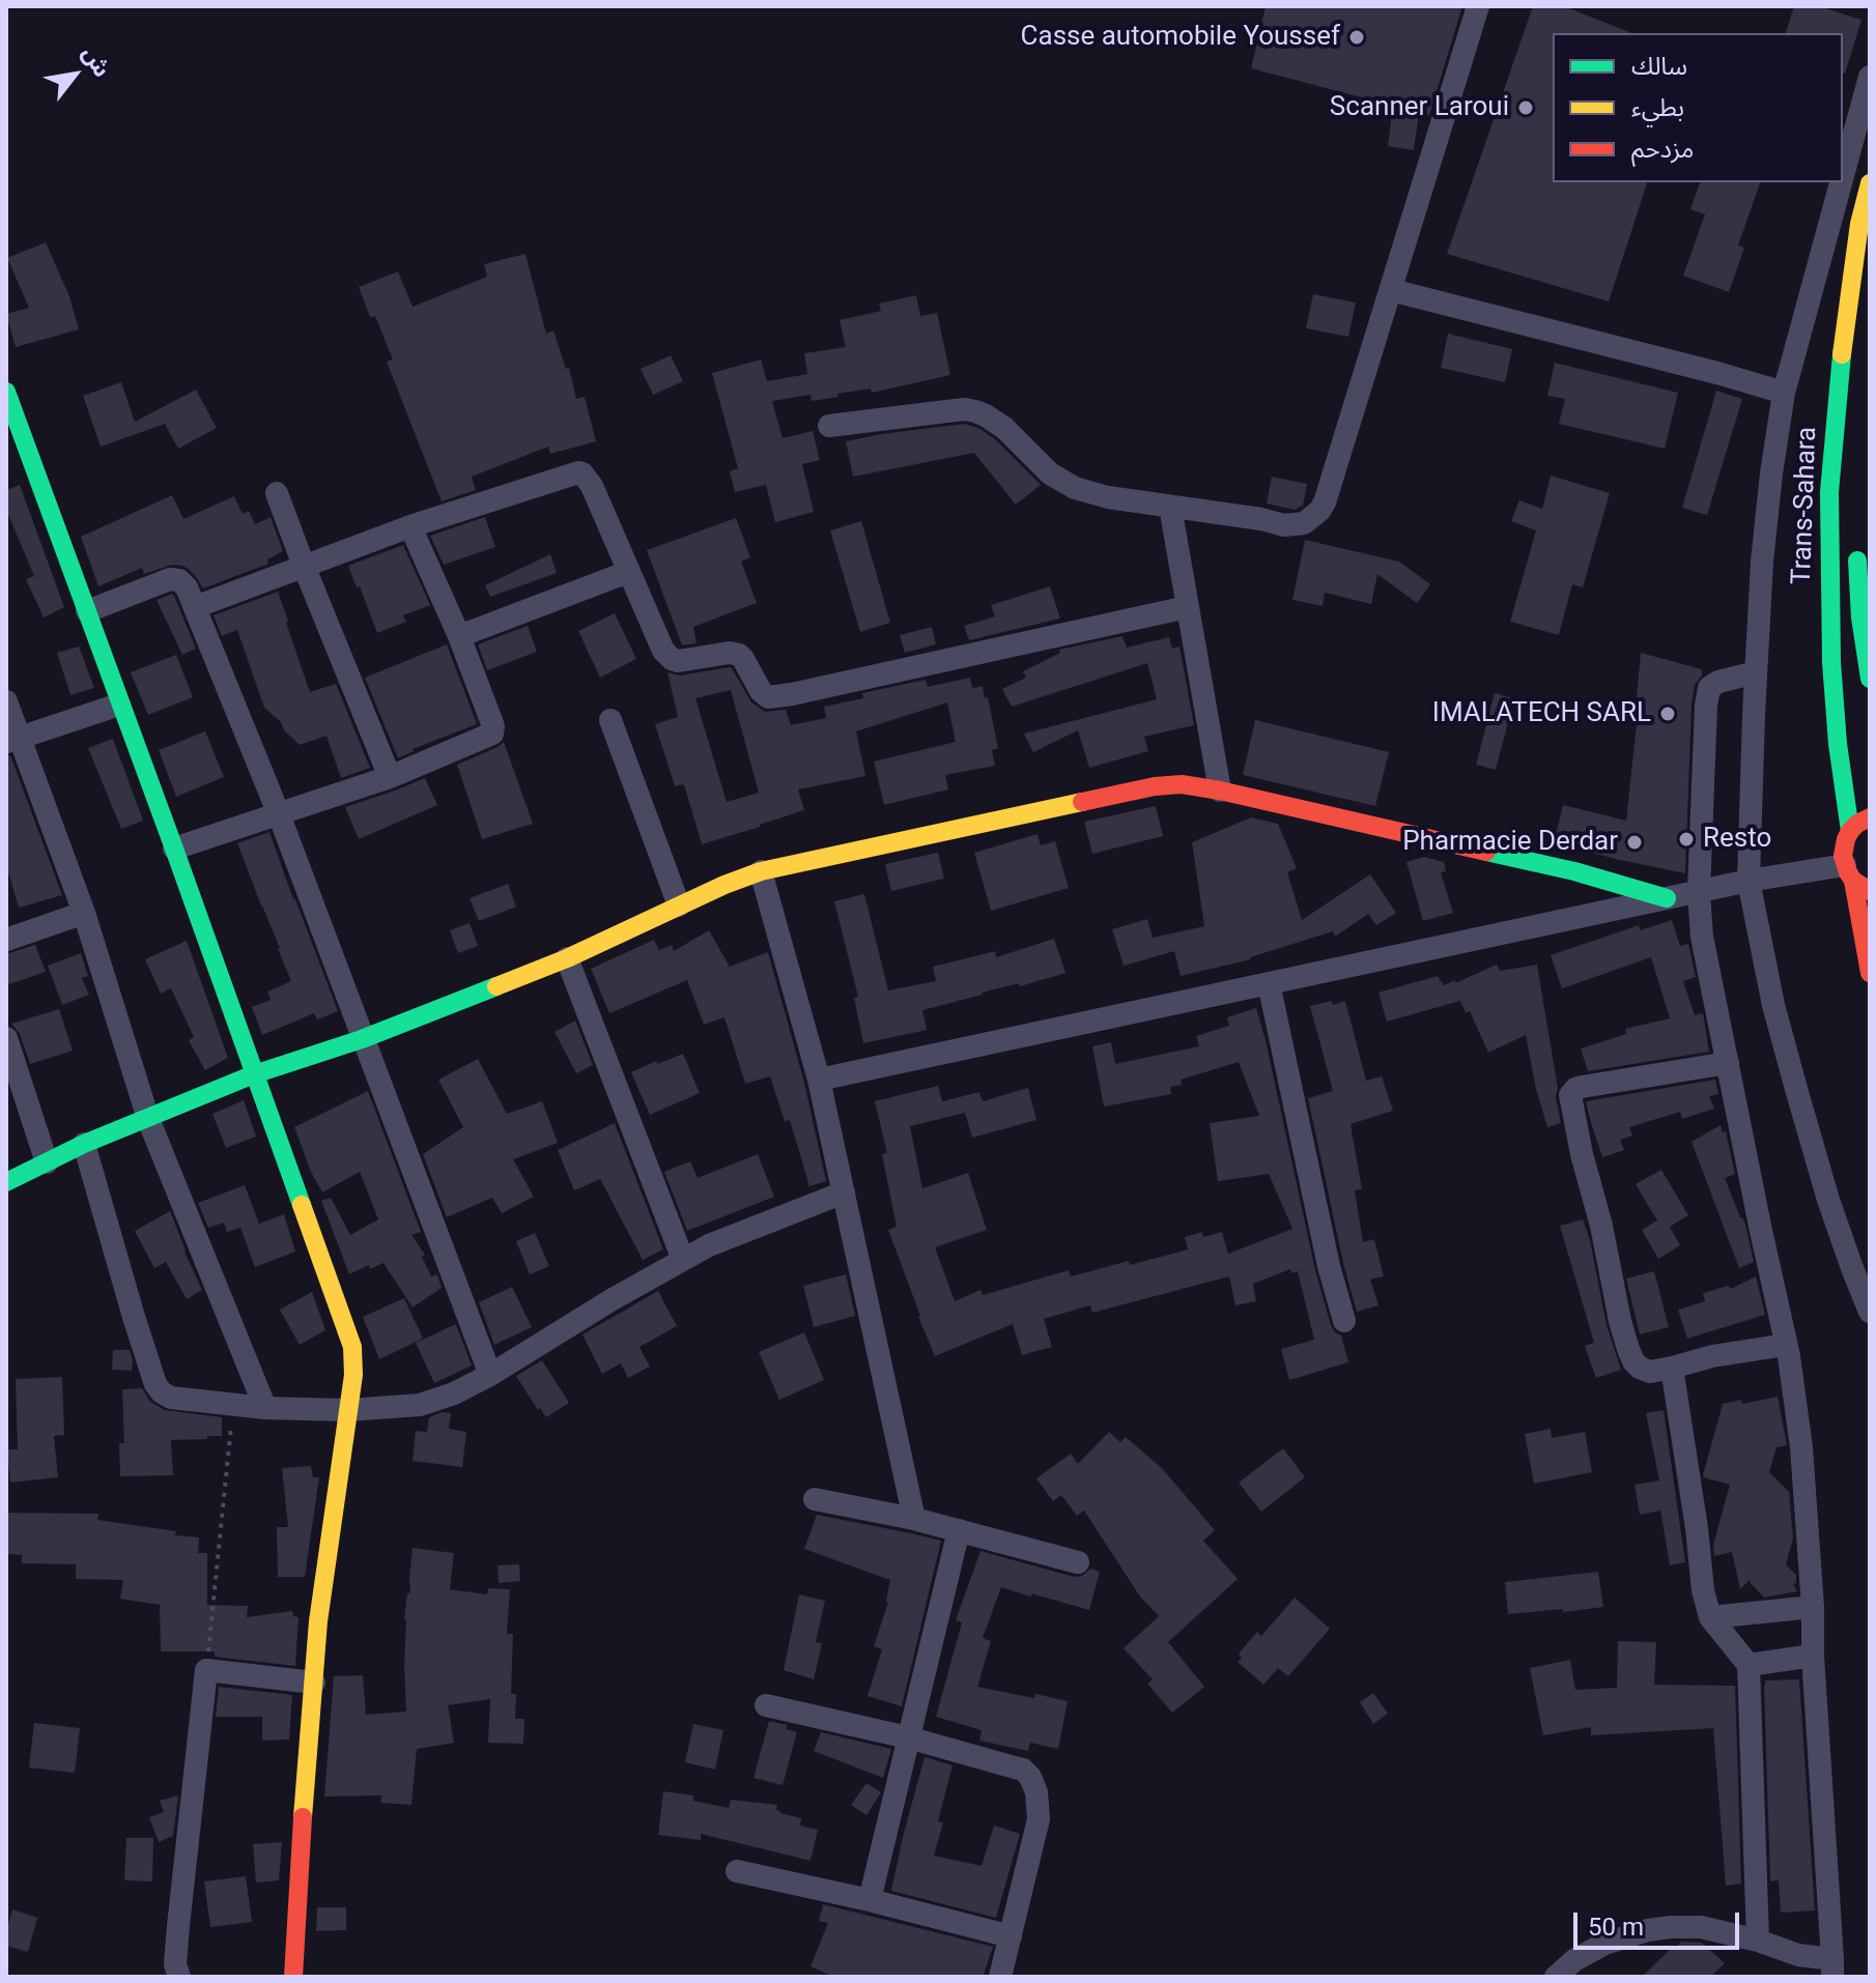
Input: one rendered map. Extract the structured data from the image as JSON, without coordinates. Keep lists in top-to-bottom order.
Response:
{
  "streets": {
    "main road": ["Trans-Sahara"]
  },
  "places": [
    "Casse automobile Youssef",
    "Scanner Laroui",
    "IMALATECH SARL",
    "Resto",
    "Pharmacie Derdar"
  ],
  "legend": ["سالك", "بطيء", "مزدحم"],
  "scale_bar": "50 m",
  "north": "top right"
}
